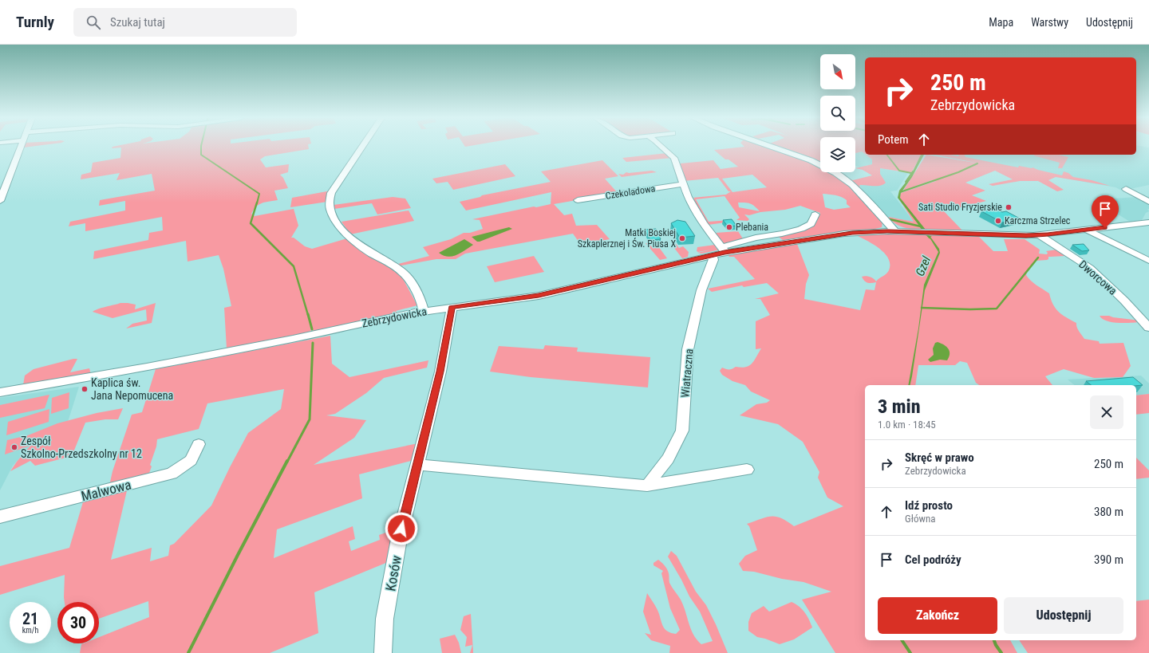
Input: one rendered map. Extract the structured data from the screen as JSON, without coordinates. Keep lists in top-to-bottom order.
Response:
{
  "streets": {
    "street": [
      "Czekoladowa",
      "Dworcowa",
      "Zebrzydowicka",
      "Wiatraczna",
      "Malwowa",
      "Kosów"
    ]
  },
  "crossings": [
    ["Dworcowa", "Zebrzydowicka"],
    ["Zebrzydowicka", "Wiatraczna"],
    ["Zebrzydowicka", "Kosów"]
  ],
  "water": ["Gzel"],
  "places": [
    "Sati Studio Fryzjerskie",
    "Karczma Strzelec",
    "Plebania",
    "Matki Boskiej Szkaplerznej i Św. Piusa X",
    "Kaplica św. Jana Nepomucena",
    "Zespół Szkolno-Przedszkolny nr 12"
  ],
  "north": "bottom right",
  "page": {
    "header": "Turnly",
    "search": "Szukaj tutaj",
    "nav": ["Mapa", "Warstwy", "Udostępnij"],
    "turn": ["250 m", "Zebrzydowicka"],
    "then": "Potem",
    "heading": ["3 min", "1.0 km · 18:45"],
    "list": [
      {
        "name": "Skręć w prawo",
        "note": "Zebrzydowicka",
        "value": "250 m"
      },
      {
        "name": "Idź prosto",
        "note": "Główna",
        "value": "380 m"
      },
      {
        "name": "Cel podróży",
        "value": "390 m"
      }
    ],
    "buttons": ["Zakończ", "Udostępnij"],
    "speed": "21 km/h",
    "limit": "30"
  }
}
